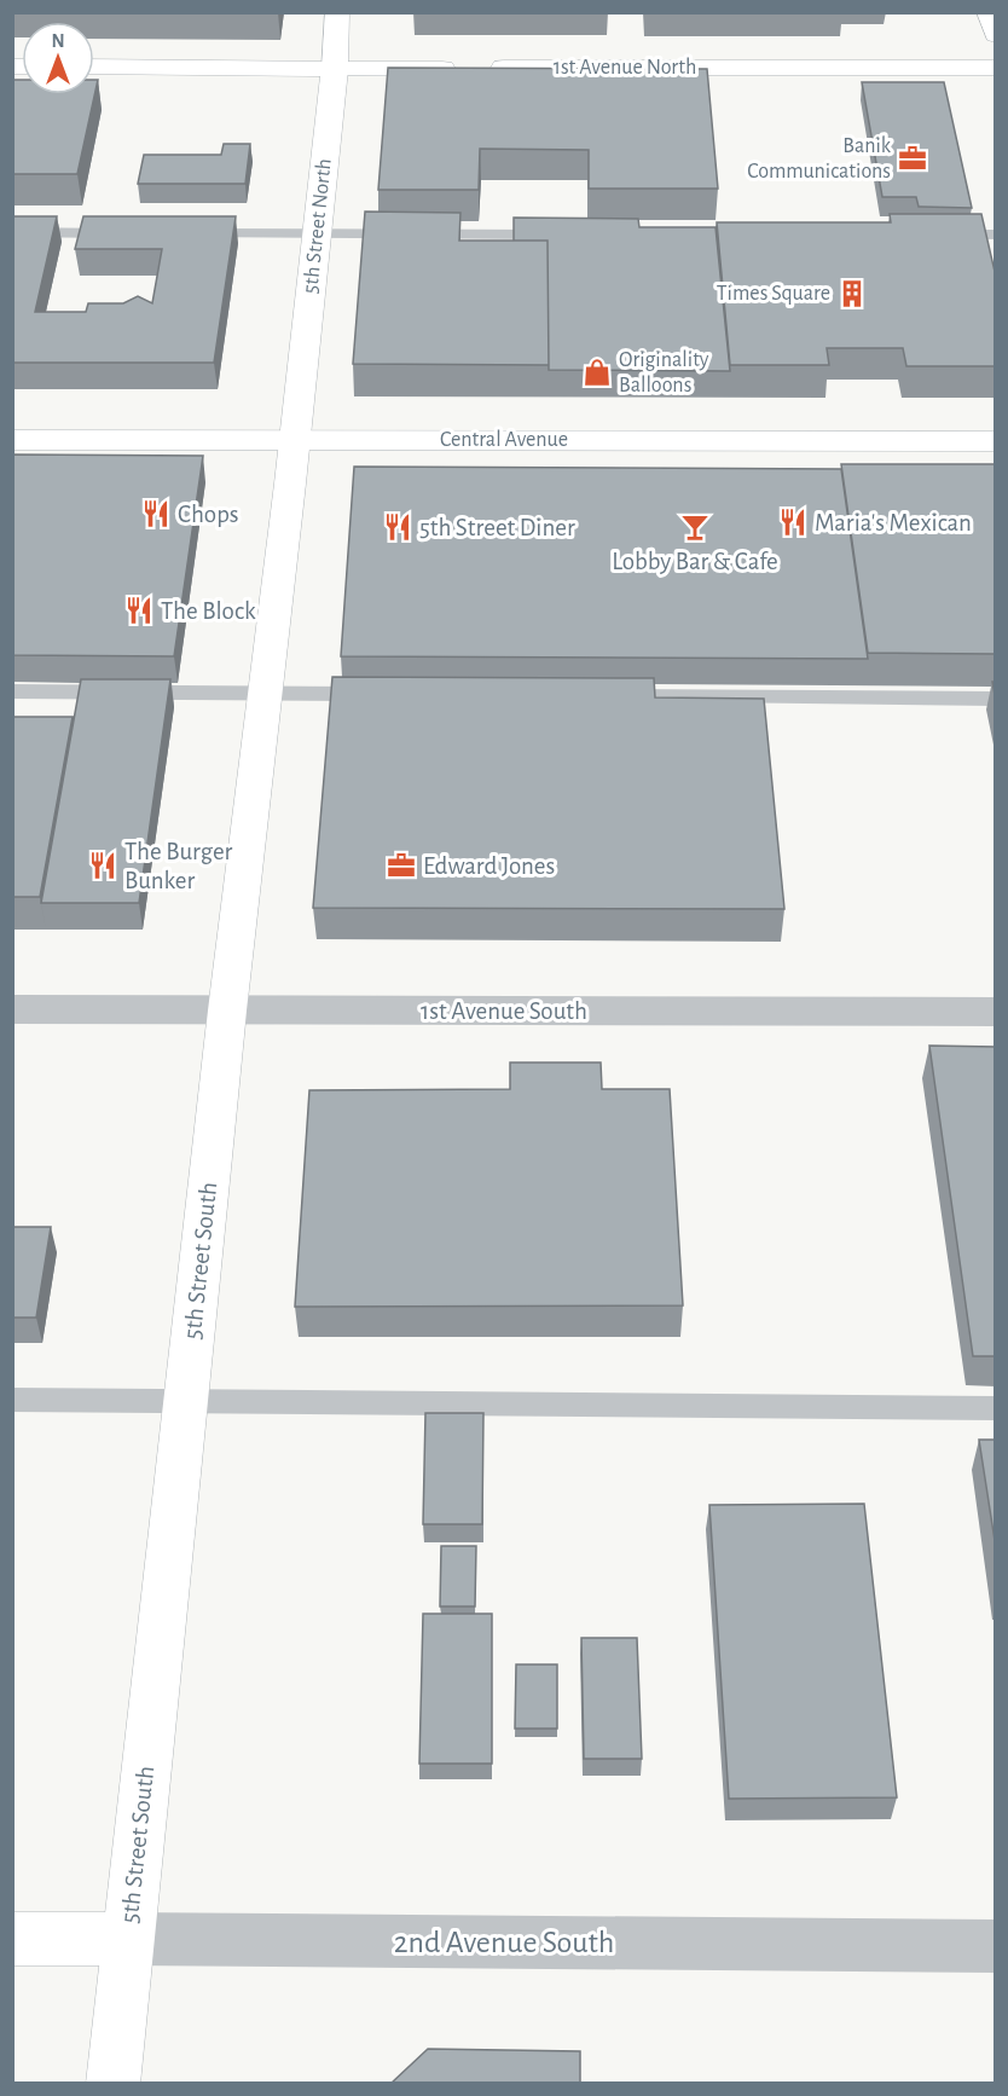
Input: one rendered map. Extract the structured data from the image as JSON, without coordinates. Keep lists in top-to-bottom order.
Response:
{
  "streets": {
    "main road": [
      "1st Avenue North",
      "5th Street North",
      "Central Avenue",
      "5th Street South",
      "2nd Avenue South"
    ],
    "street": ["1st Avenue South"]
  },
  "crossings": [
    ["1st Avenue North", "5th Street North"],
    ["5th Street North", "Central Avenue"],
    ["5th Street North", "5th Street South"],
    ["Central Avenue", "5th Street South"],
    ["1st Avenue South", "5th Street South"],
    ["5th Street South", "2nd Avenue South"]
  ],
  "places": {
    "office": ["Banik Communications", "Edward Jones"],
    "building": ["Times Square"],
    "shop": ["Originality Balloons"],
    "restaurant": [
      "Chops",
      "Maria's Mexican",
      "5th Street Diner",
      "The Block",
      "The Burger Bunker"
    ],
    "bar": ["Lobby Bar & Cafe"]
  },
  "north": "top"
}
